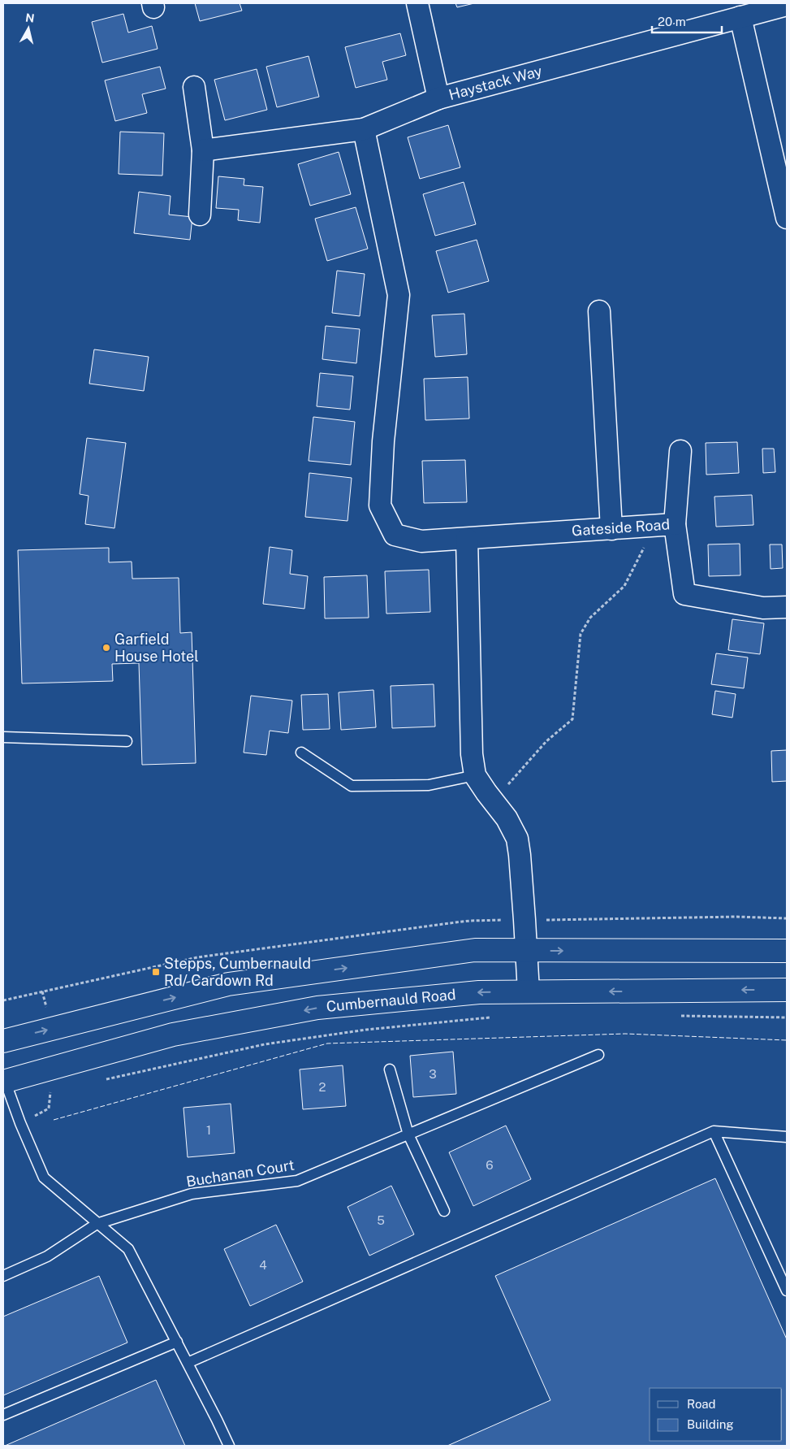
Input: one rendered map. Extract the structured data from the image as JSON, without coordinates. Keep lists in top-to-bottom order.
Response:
{
  "streets": {
    "main road": ["Cumbernauld Road"],
    "street": ["Haystack Way", "Gateside Road"],
    "lane": ["Buchanan Court"]
  },
  "crossings": [
    ["Haystack Way", "Gateside Road"]
  ],
  "places": {
    "other": ["Garfield House Hotel"],
    "transit": ["Stepps, Cumbernauld Rd/ Cardown Rd"]
  },
  "house_numbers": [
    "3",
    "2",
    "1",
    "6",
    "5",
    "4"
  ],
  "legend": ["Road", "Building"],
  "scale_bar": "20 m",
  "north": "top"
}
